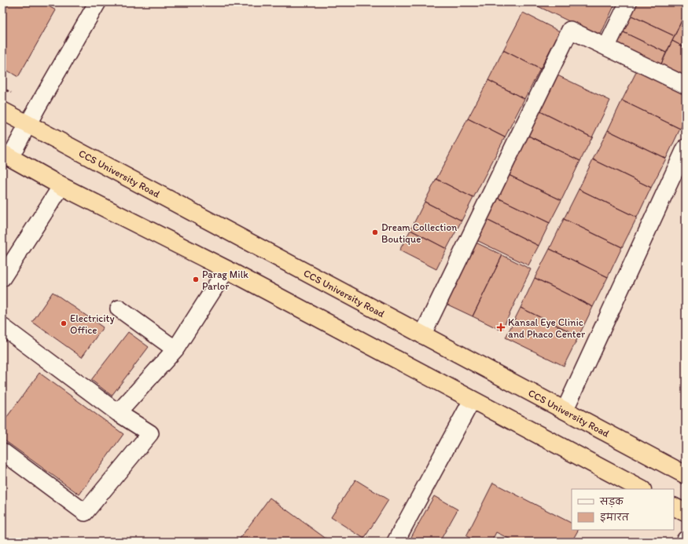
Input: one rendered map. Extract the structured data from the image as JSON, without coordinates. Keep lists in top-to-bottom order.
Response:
{
  "streets": {
    "highway": ["CCS University Road"]
  },
  "places": {
    "other": ["Dream Collection Boutique", "Parag Milk Parlor", "Electricity Office"],
    "health": ["Kansal Eye Clinic and Phaco Center"]
  },
  "legend": ["सड़क", "इमारत"]
}
